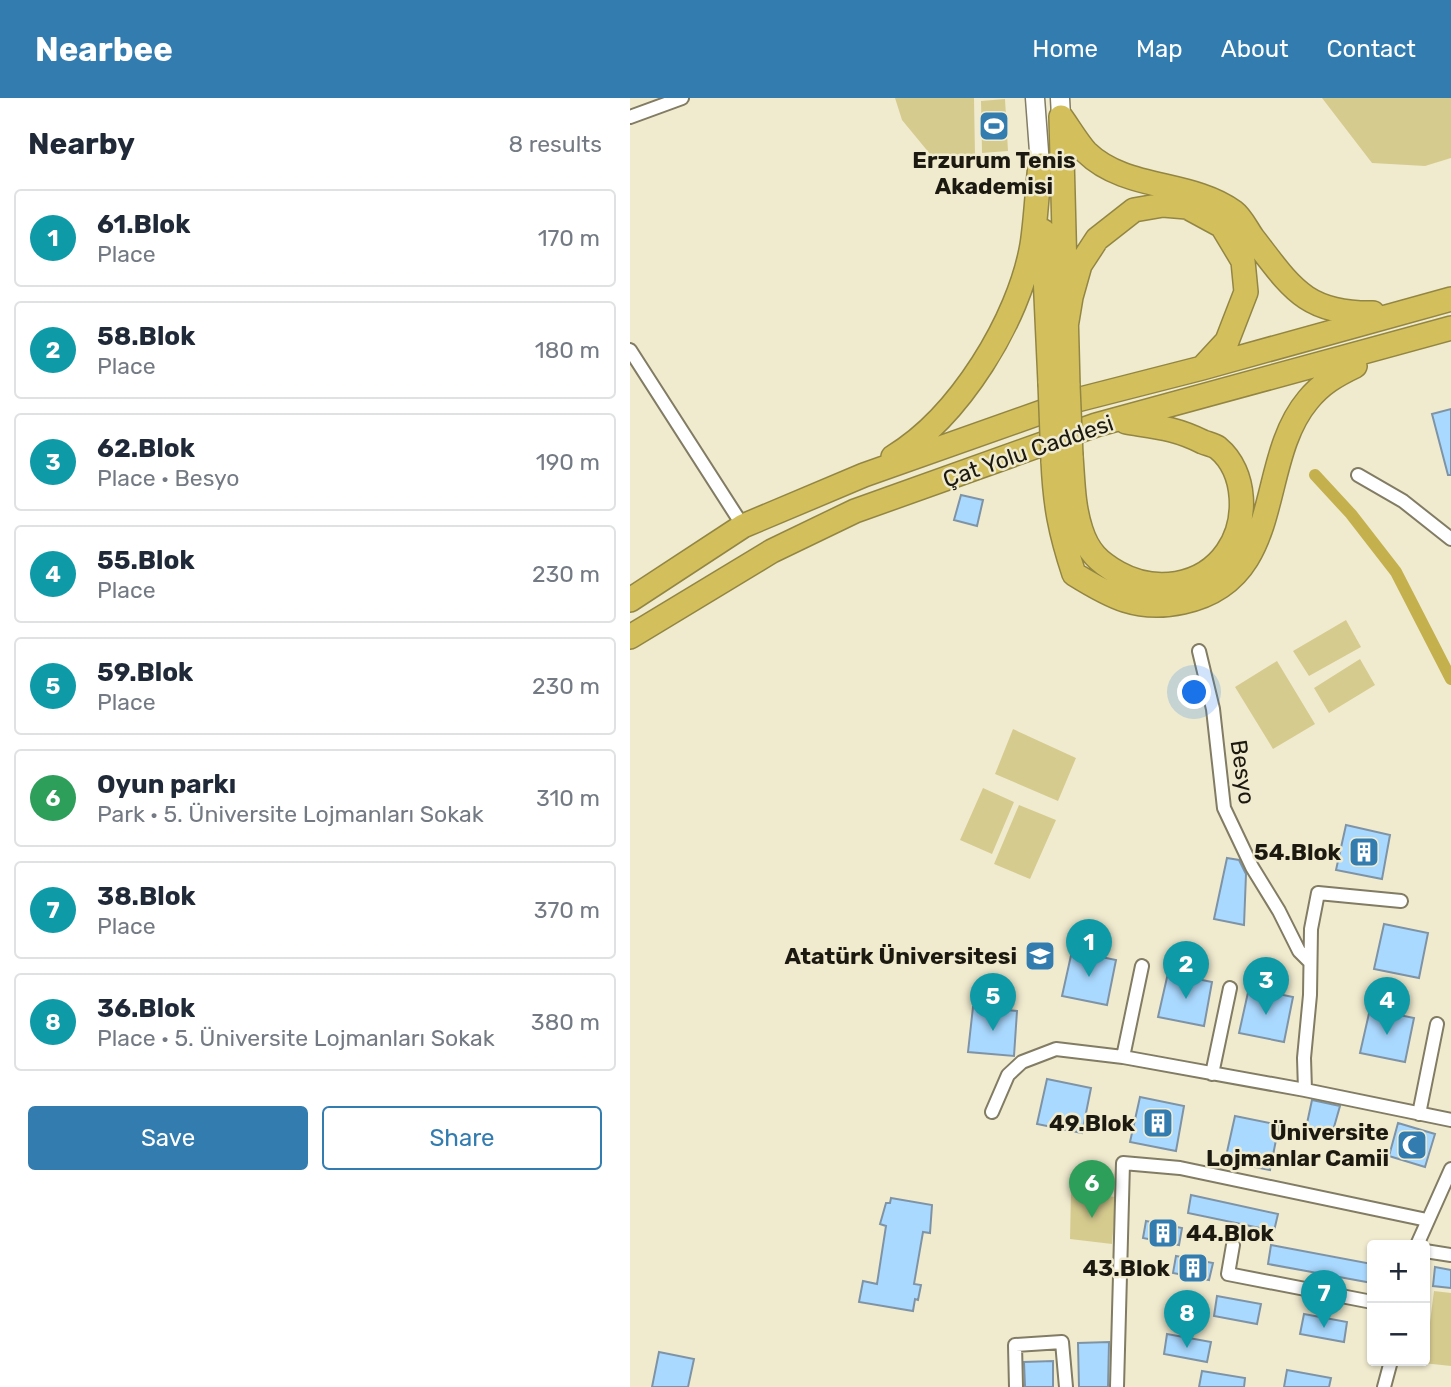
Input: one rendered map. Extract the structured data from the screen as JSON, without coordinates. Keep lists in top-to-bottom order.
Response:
{
  "streets": {
    "highway": ["Çat Yolu Caddesi"],
    "street": ["Besyo"]
  },
  "places": {
    "sports": ["Erzurum Tenis Akademisi"],
    "building": [
      "54.Blok",
      "49.Blok",
      "44.Blok",
      "43.Blok"
    ],
    "school or university": ["Atatürk Üniversitesi"],
    "mosque": ["Üniversite Lojmanlar Camii"]
  },
  "page": {
    "header": "Nearbee",
    "nav": [
      "Home",
      "Map",
      "About",
      "Contact"
    ],
    "heading": ["Nearby", "8 results"],
    "list": [
      {
        "mark": "1",
        "name": "61.Blok",
        "note": "Place",
        "value": "170 m"
      },
      {
        "mark": "2",
        "name": "58.Blok",
        "note": "Place",
        "value": "180 m"
      },
      {
        "mark": "3",
        "name": "62.Blok",
        "note": "Place · Besyo",
        "value": "190 m"
      },
      {
        "mark": "4",
        "name": "55.Blok",
        "note": "Place",
        "value": "230 m"
      },
      {
        "mark": "5",
        "name": "59.Blok",
        "note": "Place",
        "value": "230 m"
      },
      {
        "mark": "6",
        "name": "Oyun parkı",
        "note": "Park · 5. Üniversite Lojmanları Sokak",
        "value": "310 m"
      },
      {
        "mark": "7",
        "name": "38.Blok",
        "note": "Place",
        "value": "370 m"
      },
      {
        "mark": "8",
        "name": "36.Blok",
        "note": "Place · 5. Üniversite Lojmanları Sokak",
        "value": "380 m"
      }
    ],
    "pins": [
      "1",
      "2",
      "3",
      "5",
      "4",
      "6",
      "7",
      "8"
    ],
    "buttons": ["Save", "Share"],
    "map_buttons": ["+", "−"]
  }
}
